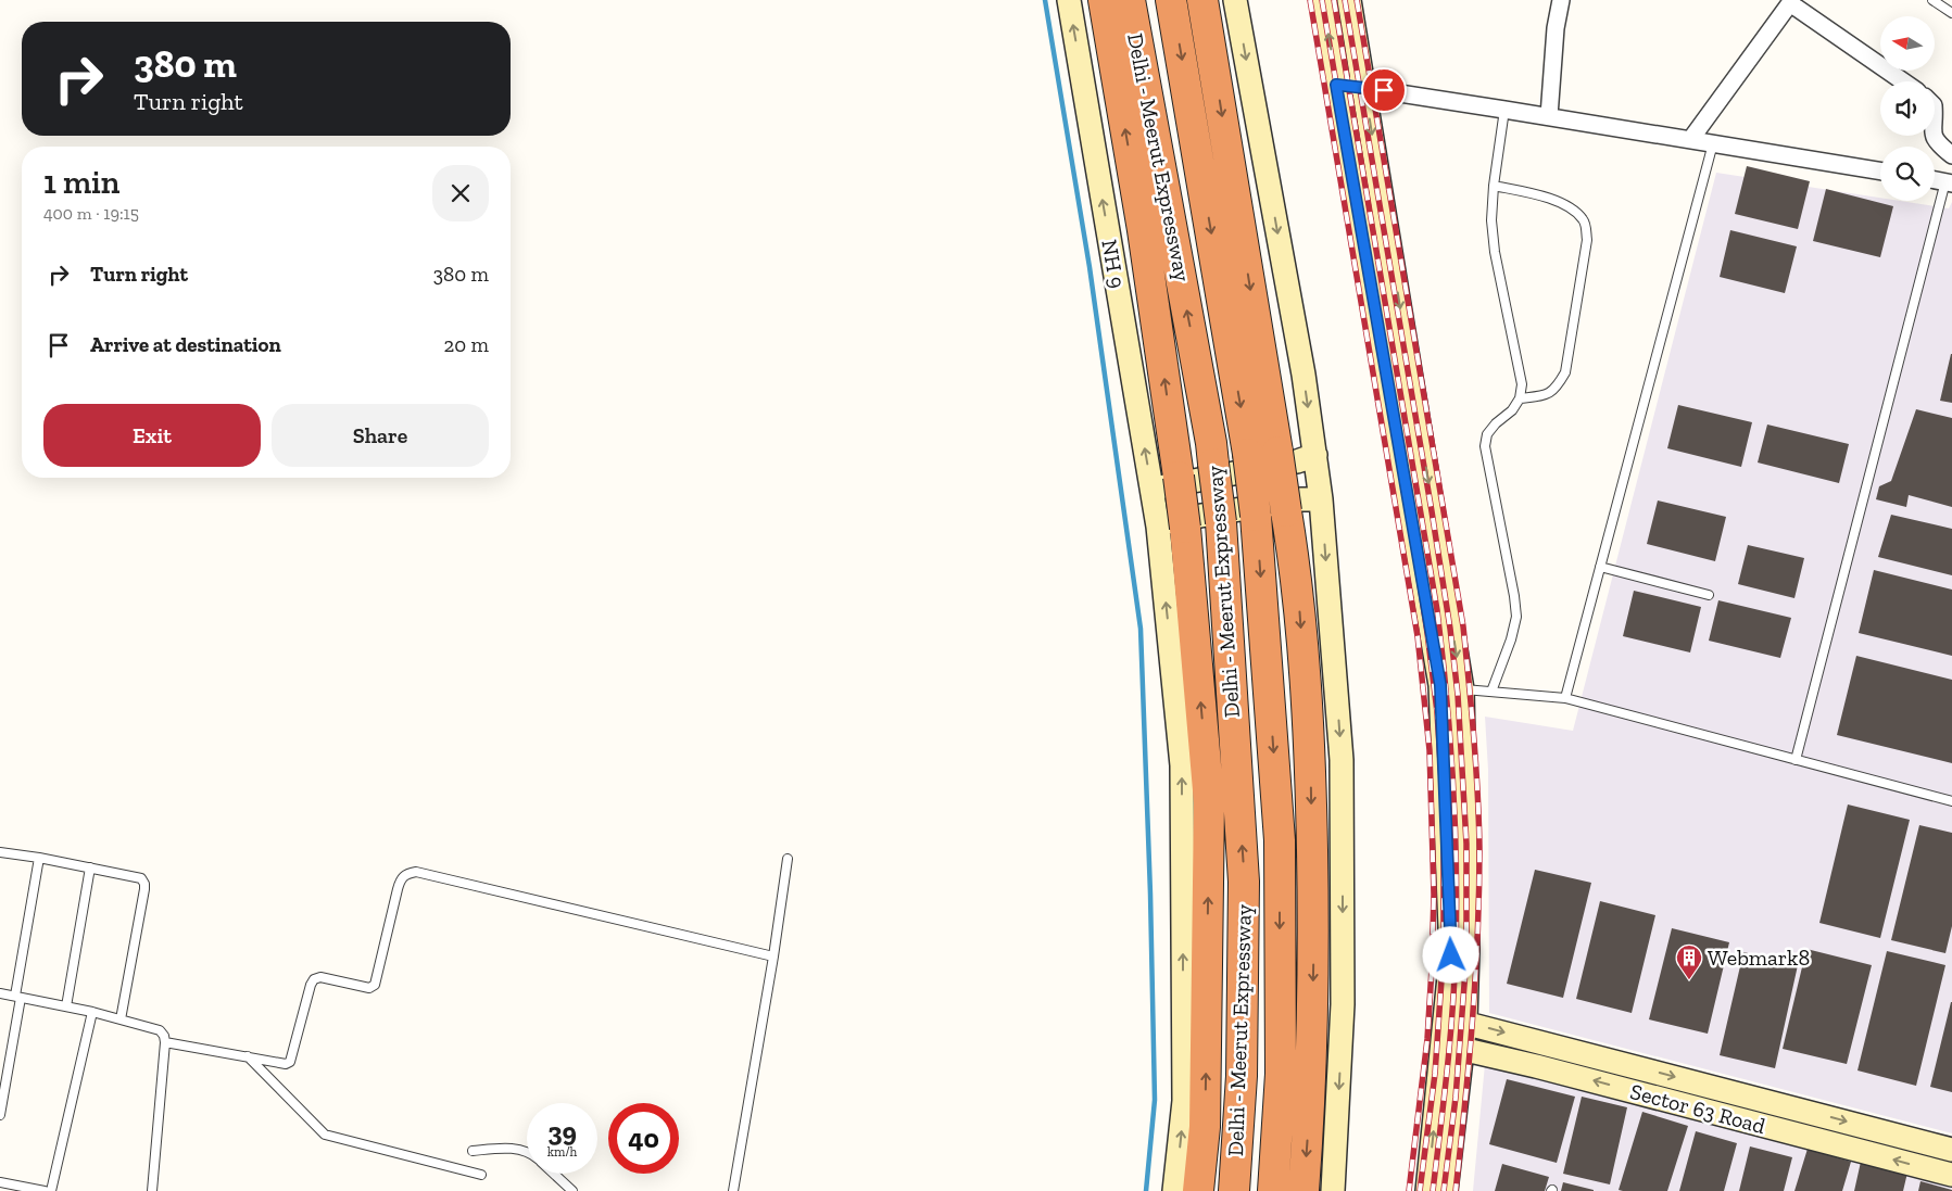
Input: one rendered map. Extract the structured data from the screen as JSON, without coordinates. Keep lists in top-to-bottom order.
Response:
{
  "streets": {
    "highway": ["Delhi - Meerut Expressway"],
    "street": ["NH 9", "Sector 63 Road"]
  },
  "places": {
    "building": ["Webmark8"]
  },
  "north": "left",
  "page": {
    "turn": ["380 m", "Turn right"],
    "heading": ["1 min", "400 m · 19:15"],
    "list": [
      {
        "name": "Turn right",
        "value": "380 m"
      },
      {
        "name": "Arrive at destination",
        "value": "20 m"
      }
    ],
    "buttons": ["Exit", "Share"],
    "speed": "39 km/h",
    "limit": "40"
  }
}
